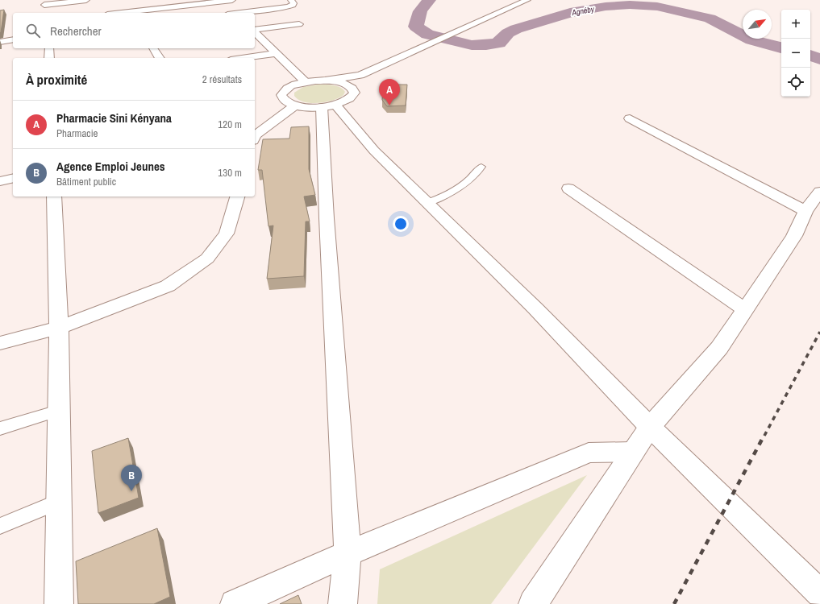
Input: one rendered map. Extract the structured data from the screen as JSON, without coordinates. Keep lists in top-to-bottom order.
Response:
{
  "water": ["Agnéby"],
  "north": "top right",
  "page": {
    "map_buttons": ["+", "−"],
    "search": "Rechercher",
    "heading": ["À proximité", "2 résultats"],
    "pins": ["A", "B"],
    "list": [
      {
        "mark": "A",
        "name": "Pharmacie Sini Kényana",
        "note": "Pharmacie",
        "value": "120 m"
      },
      {
        "mark": "B",
        "name": "Agence Emploi Jeunes",
        "note": "Bâtiment public",
        "value": "130 m"
      }
    ]
  }
}
